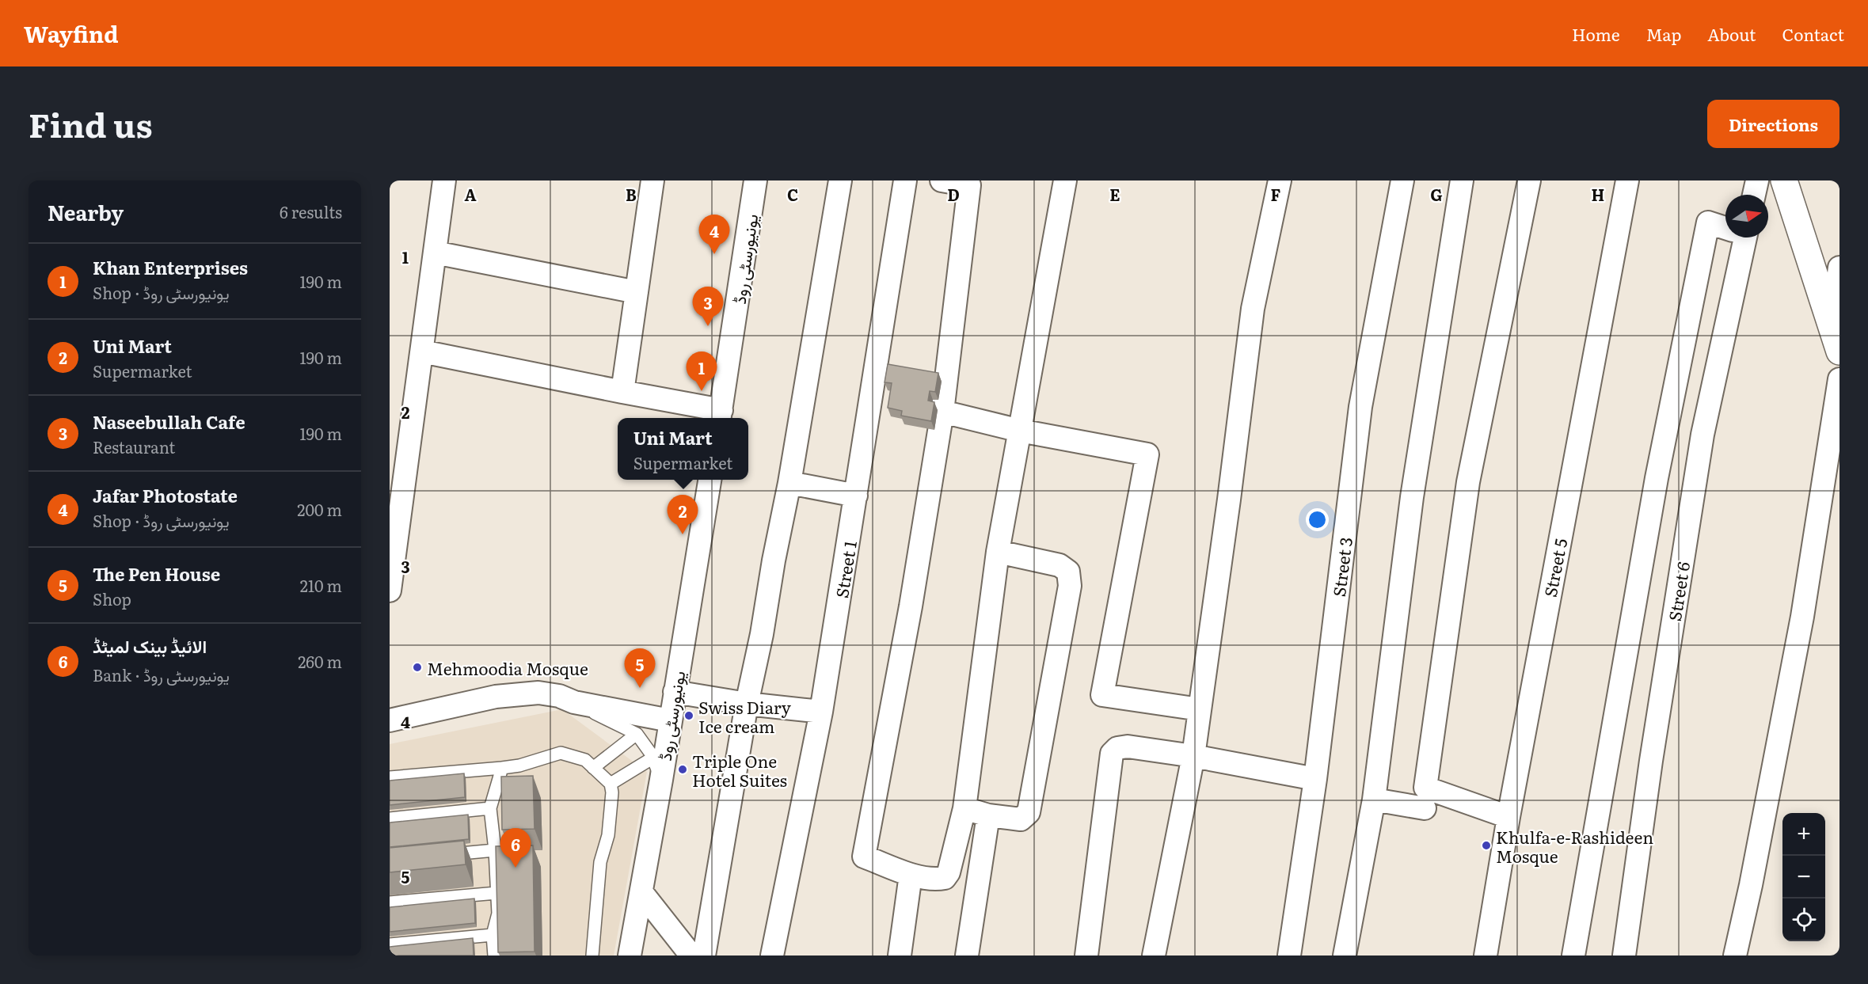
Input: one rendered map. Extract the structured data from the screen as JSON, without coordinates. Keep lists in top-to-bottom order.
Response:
{
  "streets": {
    "street": [
      "یونیورسٹی روڈ",
      "Street 3",
      "Street 5",
      "Street 1",
      "Street 6"
    ]
  },
  "places": [
    "Mehmoodia Mosque",
    "Swiss Diary Ice cream",
    "Triple One Hotel Suites",
    "Khulfa-e-Rashideen Mosque"
  ],
  "north": "right",
  "page": {
    "header": "Wayfind",
    "nav": [
      "Home",
      "Map",
      "About",
      "Contact"
    ],
    "title": "Find us",
    "buttons": "Directions",
    "heading": ["Nearby", "6 results"],
    "pins": [
      "4",
      "3",
      "1",
      "2",
      "5",
      "6"
    ],
    "list": [
      {
        "mark": "1",
        "name": "Khan Enterprises",
        "note": "Shop · یونیورسٹی روڈ",
        "value": "190 m"
      },
      {
        "mark": "2",
        "name": "Uni Mart",
        "note": "Supermarket",
        "value": "190 m"
      },
      {
        "mark": "3",
        "name": "Naseebullah Cafe",
        "note": "Restaurant",
        "value": "190 m"
      },
      {
        "mark": "4",
        "name": "Jafar Photostate",
        "note": "Shop · یونیورسٹی روڈ",
        "value": "200 m"
      },
      {
        "mark": "5",
        "name": "The Pen House",
        "note": "Shop",
        "value": "210 m"
      },
      {
        "mark": "6",
        "name": "الائیڈ بینک لمیٹڈ",
        "note": "Bank · یونیورسٹی روڈ",
        "value": "260 m"
      }
    ],
    "popup": ["Uni Mart", "Supermarket"],
    "map_buttons": ["+", "−"]
  },
  "grid": {
    "columns": [
      "A",
      "B",
      "C",
      "D",
      "E",
      "F",
      "G",
      "H"
    ],
    "rows": [
      "1",
      "2",
      "3",
      "4",
      "5"
    ]
  }
}
